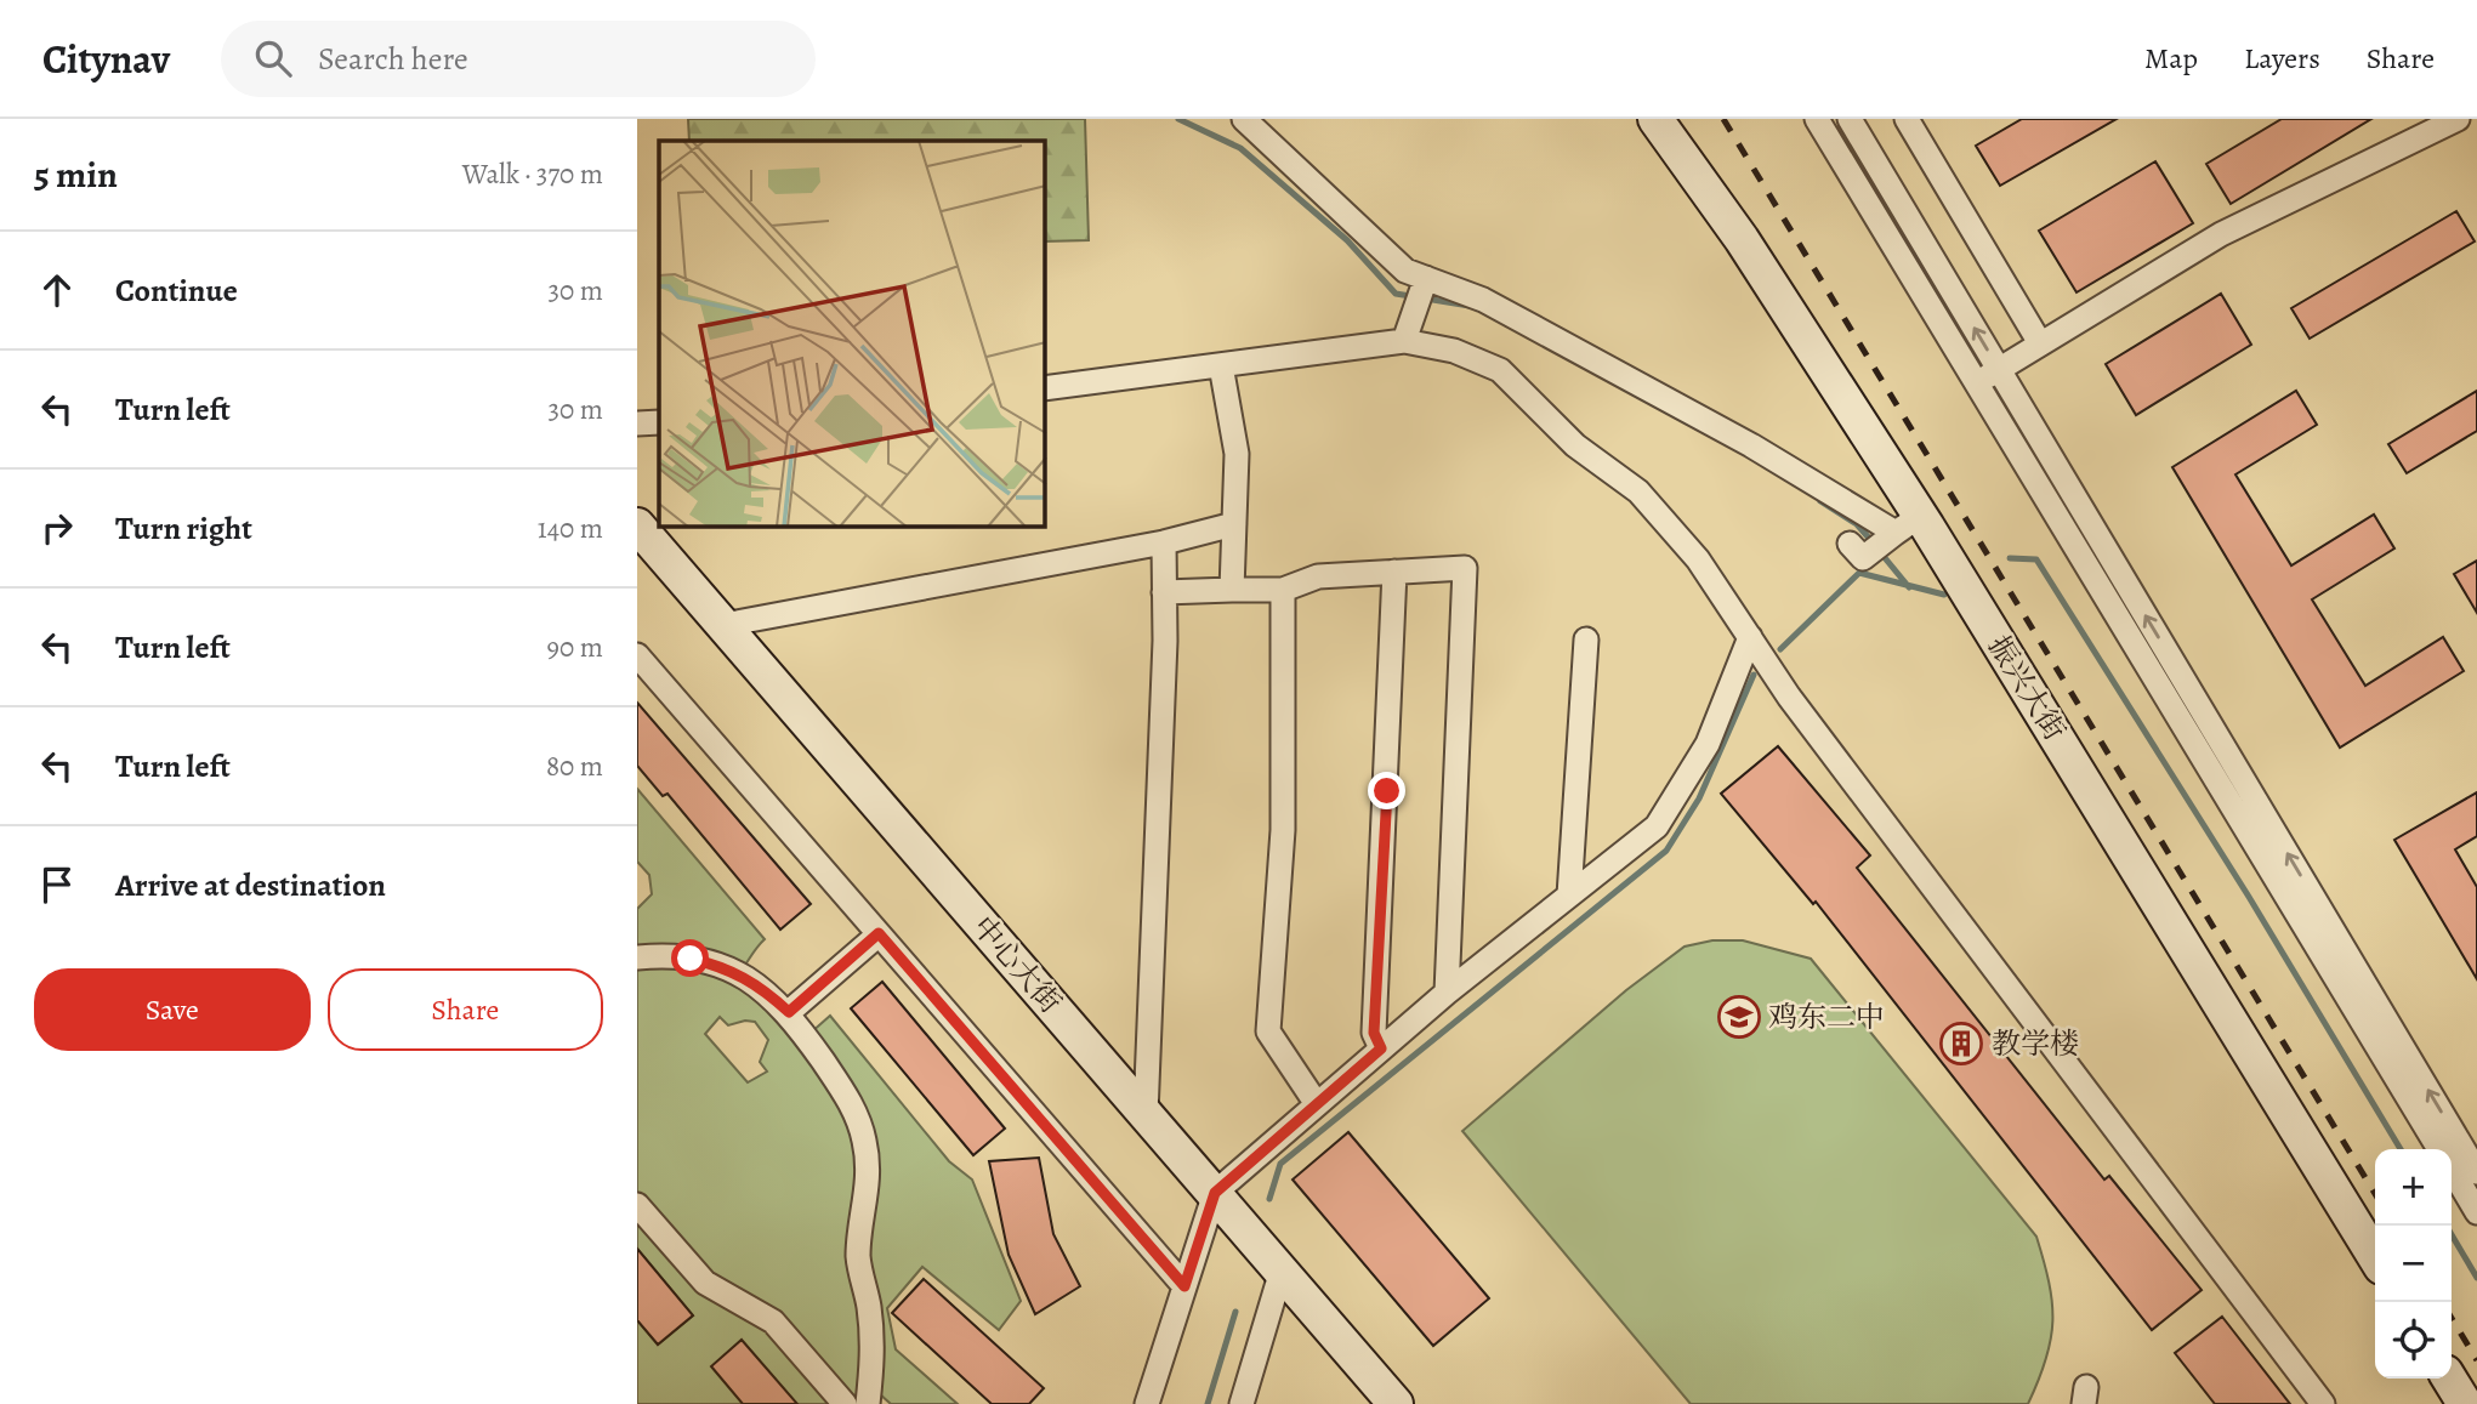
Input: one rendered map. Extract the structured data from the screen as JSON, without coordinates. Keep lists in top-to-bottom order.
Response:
{
  "streets": {
    "street": ["振兴大街", "中心大街"]
  },
  "places": {
    "school or university": ["鸡东二中"],
    "building": ["教学楼"]
  },
  "page": {
    "header": "Citynav",
    "search": "Search here",
    "nav": ["Map", "Layers", "Share"],
    "heading": ["5 min", "Walk · 370 m"],
    "list": [
      ["Continue", "30 m"],
      ["Turn left", "30 m"],
      ["Turn right", "140 m"],
      ["Turn left", "90 m"],
      ["Turn left", "80 m"],
      "Arrive at destination"
    ],
    "buttons": ["Save", "Share"],
    "map_buttons": ["+", "−"]
  }
}
